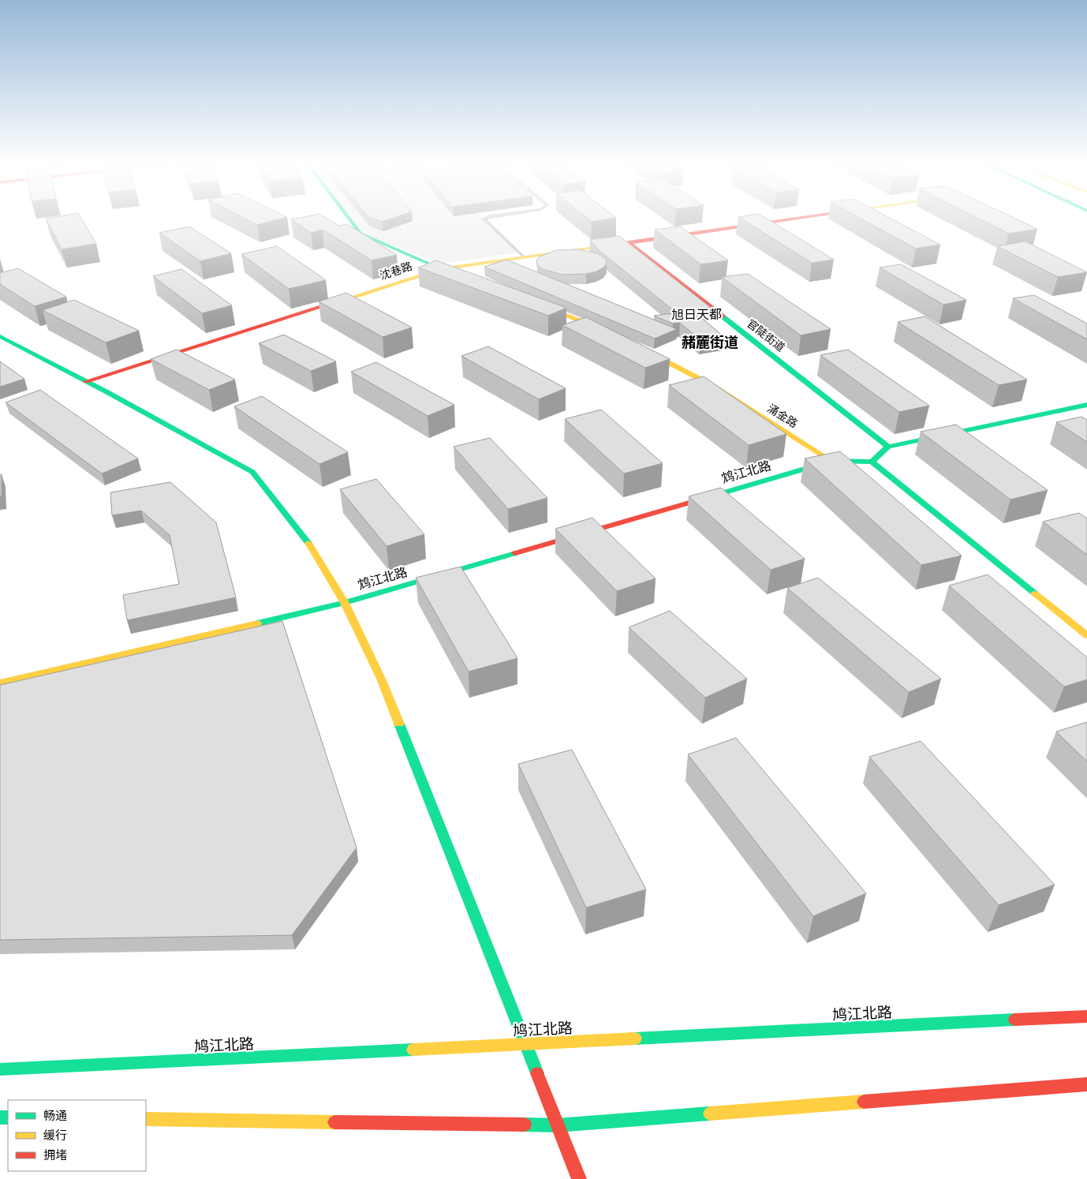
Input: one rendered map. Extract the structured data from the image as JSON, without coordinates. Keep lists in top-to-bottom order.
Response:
{
  "streets": {
    "main road": [
      "沈巷路",
      "官陡街道",
      "涌金路",
      "鸩江北路",
      "鸠江北路"
    ]
  },
  "crossings": [
    ["沈巷路", "官陡街道"],
    ["涌金路", "鸩江北路"]
  ],
  "districts": ["旭日天都", "赭麓街道"],
  "legend": ["畅通", "缓行", "拥堵"]
}
